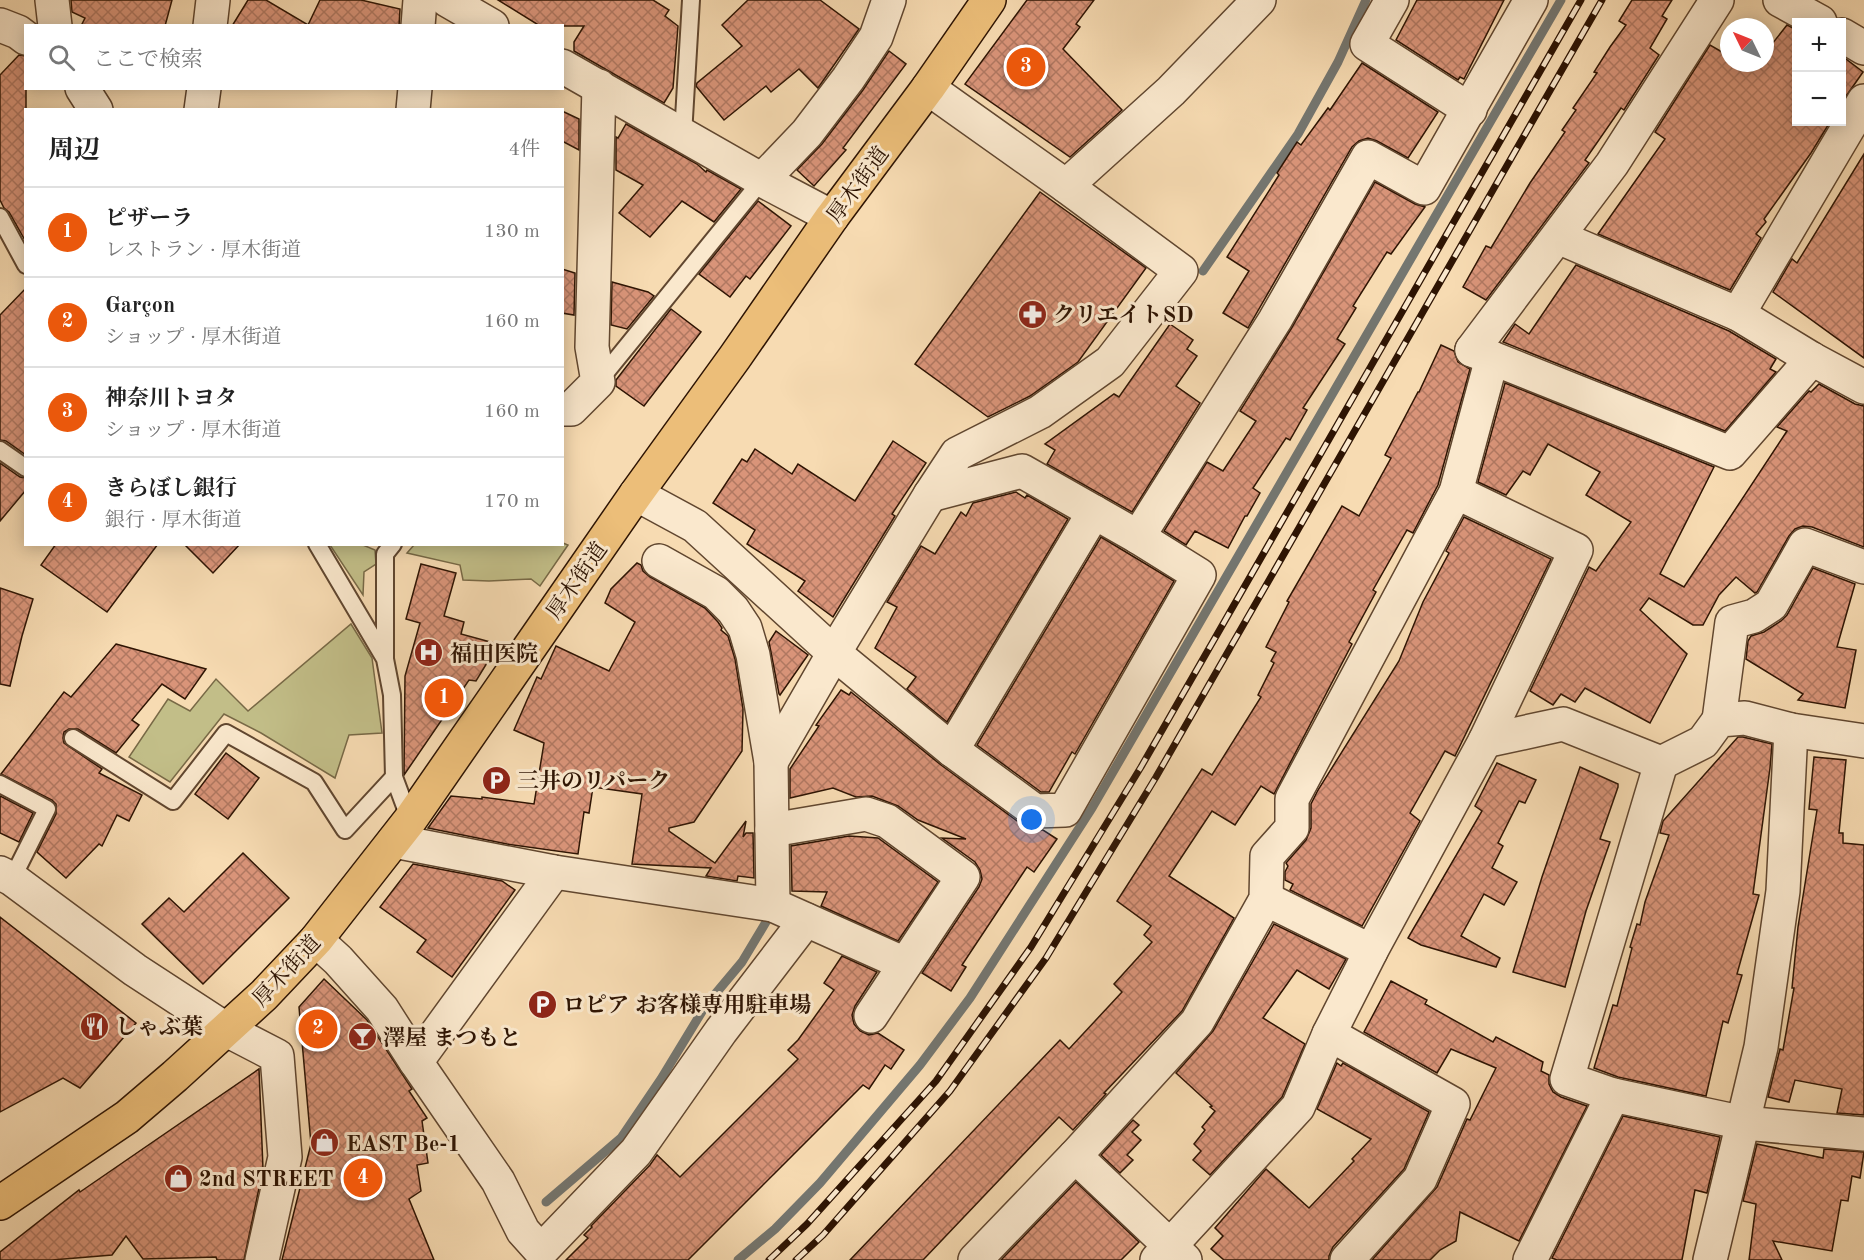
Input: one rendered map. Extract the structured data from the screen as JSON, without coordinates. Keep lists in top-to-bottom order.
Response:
{
  "streets": {
    "main road": ["厚木街道"]
  },
  "places": {
    "pharmacy": ["クリエイトSD"],
    "hospital": ["福田医院"],
    "parking": ["三井のリパーク", "ロピア お客様専用駐車場"],
    "restaurant": ["しゃぶ葉"],
    "bar": ["澤屋 まつもと"],
    "shop": ["EAST Be-1", "2nd STREET"]
  },
  "north": "top left",
  "page": {
    "map_buttons": ["+", "−"],
    "search": "ここで検索",
    "pins": [
      "3",
      "1",
      "2",
      "4"
    ],
    "heading": ["周辺", "4件"],
    "list": [
      {
        "mark": "1",
        "name": "ピザーラ",
        "note": "レストラン · 厚木街道",
        "value": "130 m"
      },
      {
        "mark": "2",
        "name": "Garçon",
        "note": "ショップ · 厚木街道",
        "value": "160 m"
      },
      {
        "mark": "3",
        "name": "神奈川トヨタ",
        "note": "ショップ · 厚木街道",
        "value": "160 m"
      },
      {
        "mark": "4",
        "name": "きらぼし銀行",
        "note": "銀行 · 厚木街道",
        "value": "170 m"
      }
    ]
  }
}
